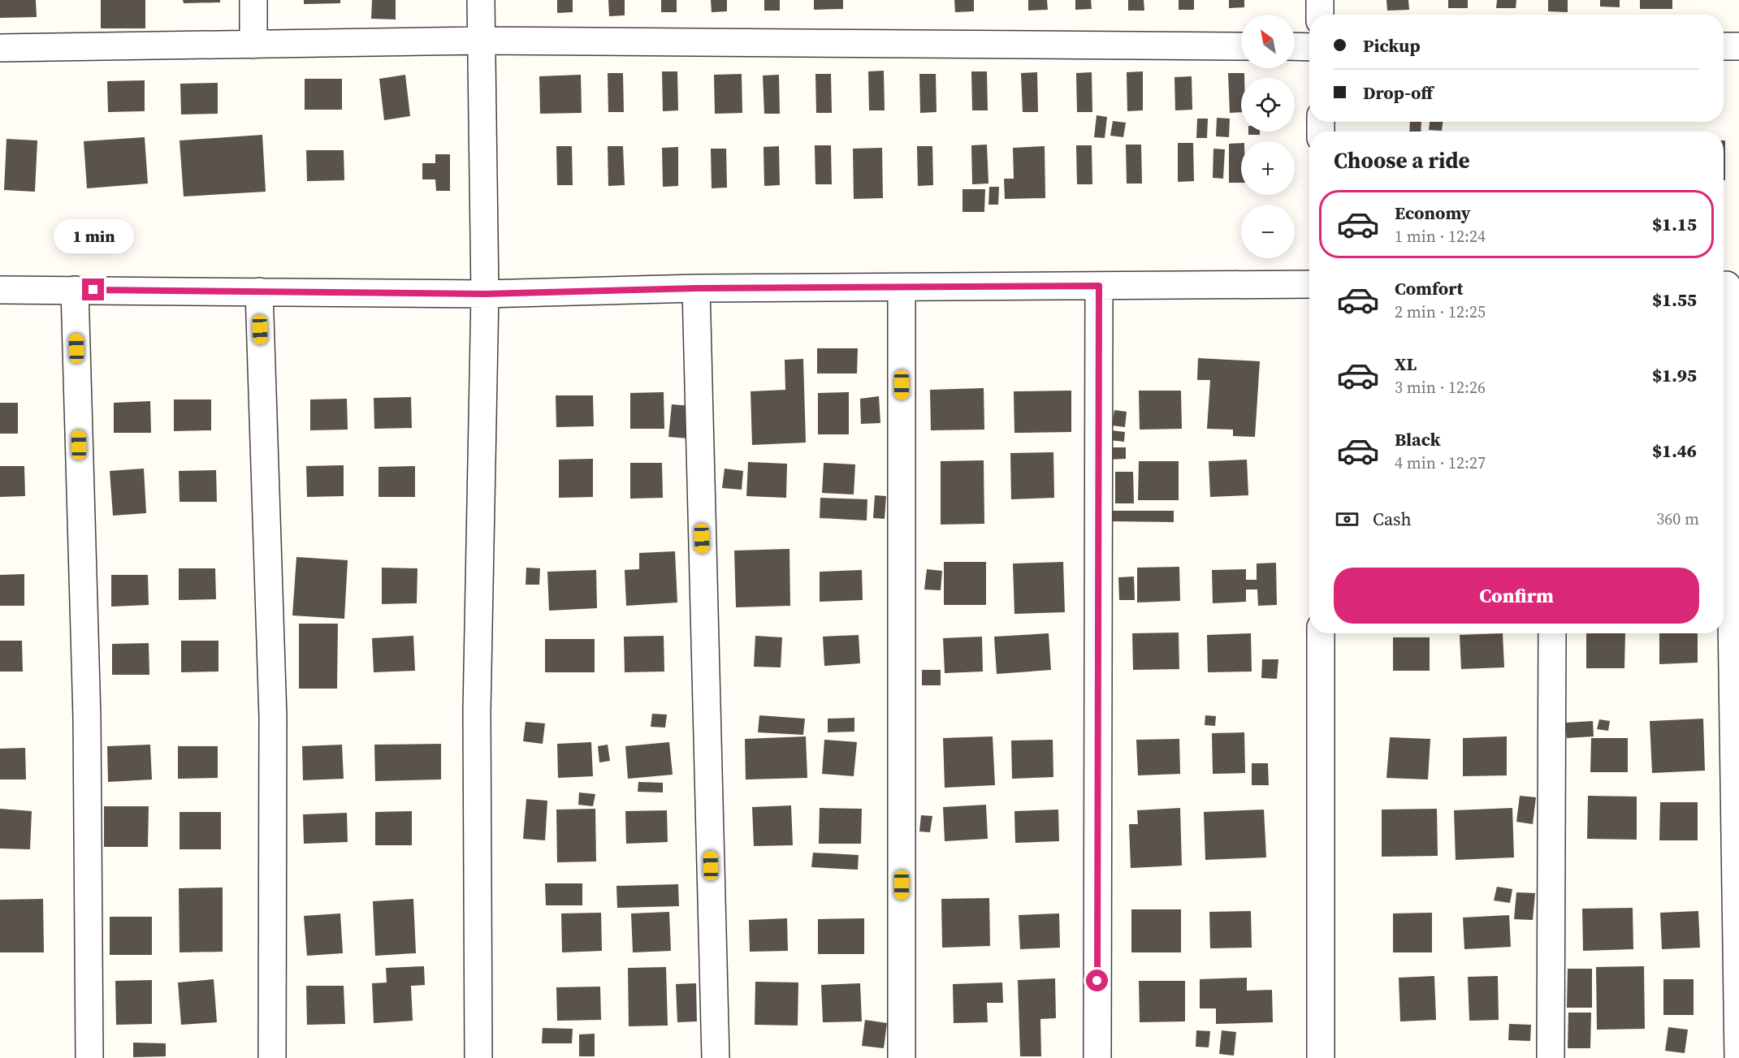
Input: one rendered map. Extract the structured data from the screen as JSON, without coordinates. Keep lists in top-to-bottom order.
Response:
{
  "north": "top left",
  "page": {
    "map_buttons": ["+", "−"],
    "banner": ["Pickup", "Drop-off"],
    "heading": "Choose a ride",
    "list": [
      {
        "name": "Economy",
        "note": "1 min · 12:24",
        "value": "$1.15"
      },
      {
        "name": "Comfort",
        "note": "2 min · 12:25",
        "value": "$1.55"
      },
      {
        "name": "XL",
        "note": "3 min · 12:26",
        "value": "$1.95"
      },
      {
        "name": "Black",
        "note": "4 min · 12:27",
        "value": "$1.46"
      }
    ],
    "bubble": "1 min",
    "pay": ["Cash", "360 m"],
    "buttons": "Confirm"
  }
}
